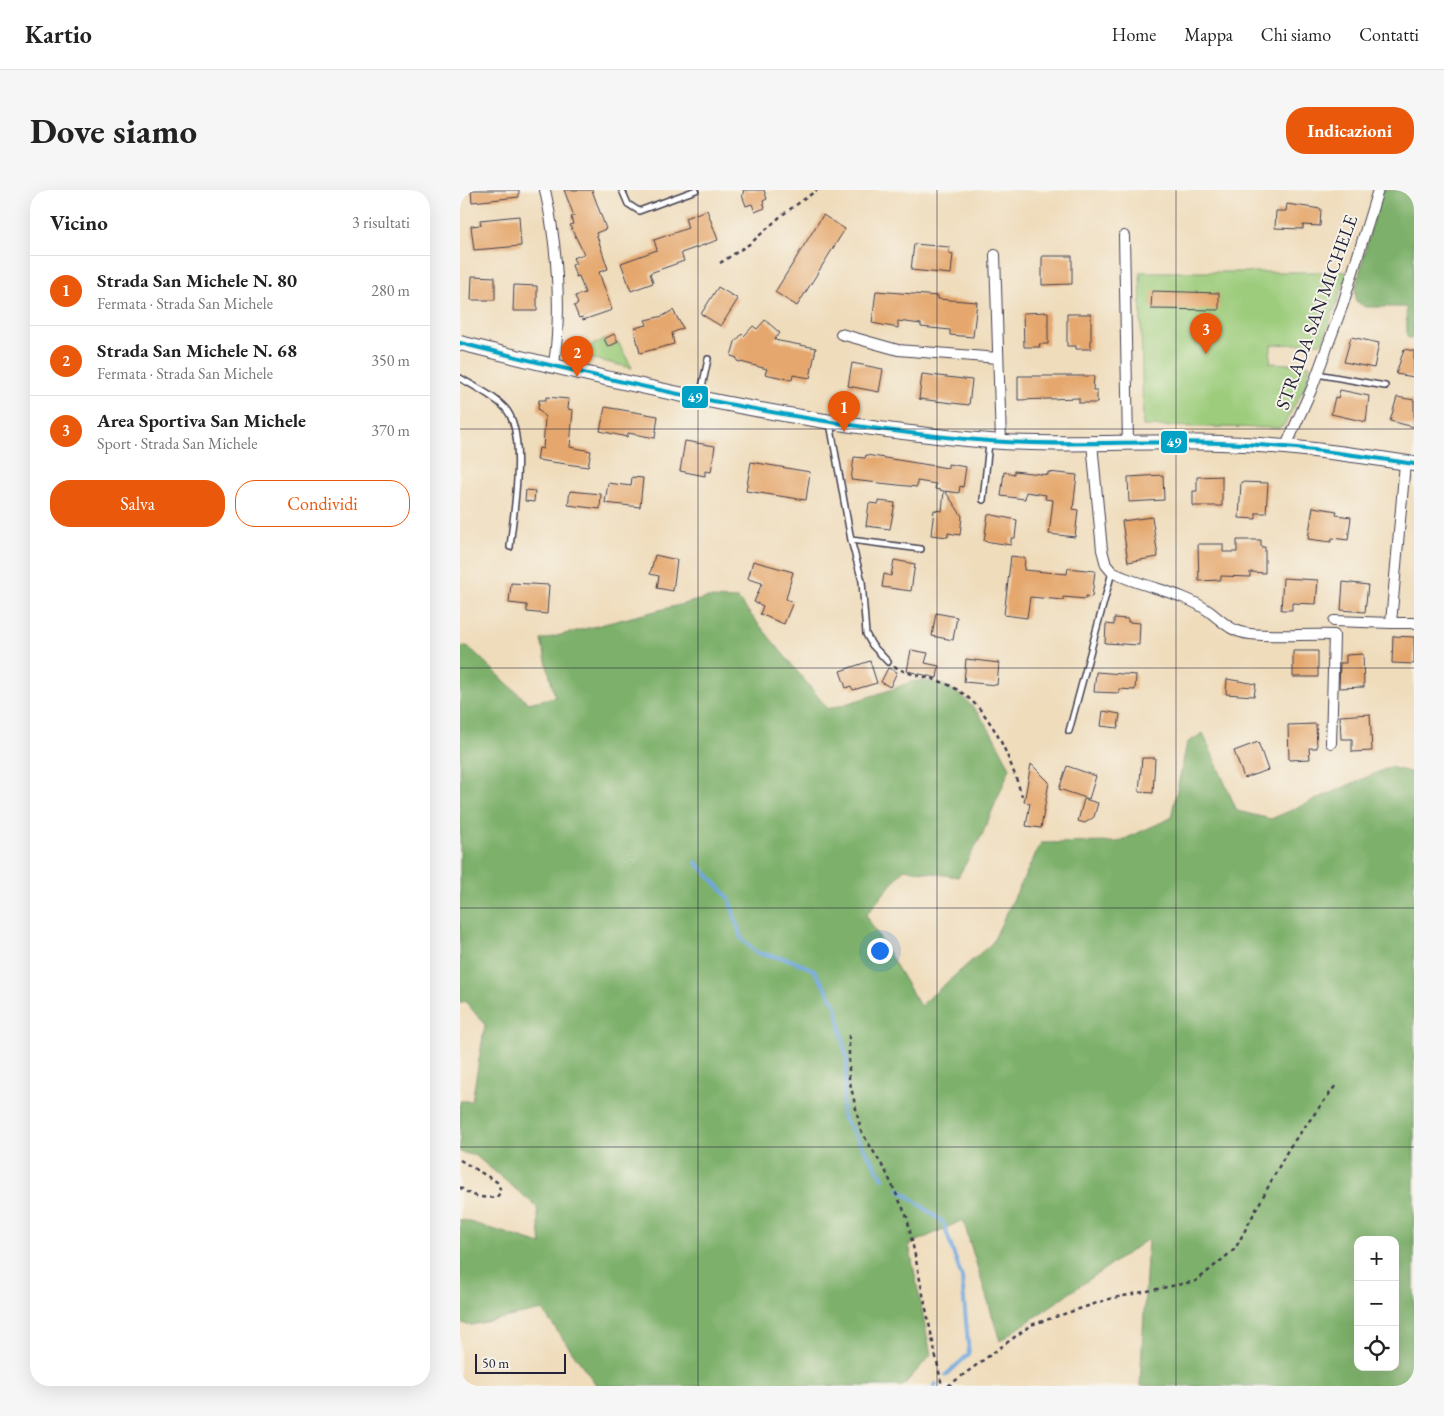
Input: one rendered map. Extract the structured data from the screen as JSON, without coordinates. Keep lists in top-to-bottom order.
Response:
{
  "streets": {
    "street": ["STRADA SAN MICHELE"]
  },
  "lines": ["transit line 49"],
  "scale_bar": "50 m",
  "page": {
    "header": "Kartio",
    "nav": [
      "Home",
      "Mappa",
      "Chi siamo",
      "Contatti"
    ],
    "buttons": [
      "Indicazioni",
      ["Salva", "Condividi"]
    ],
    "title": "Dove siamo",
    "heading": ["Vicino", "3 risultati"],
    "list": [
      {
        "mark": "1",
        "name": "Strada San Michele N. 80",
        "note": "Fermata · Strada San Michele",
        "value": "280 m"
      },
      {
        "mark": "2",
        "name": "Strada San Michele N. 68",
        "note": "Fermata · Strada San Michele",
        "value": "350 m"
      },
      {
        "mark": "3",
        "name": "Area Sportiva San Michele",
        "note": "Sport · Strada San Michele",
        "value": "370 m"
      }
    ],
    "pins": ["3", "2", "1"],
    "map_buttons": ["+", "−"],
    "scale": "50 m"
  }
}
